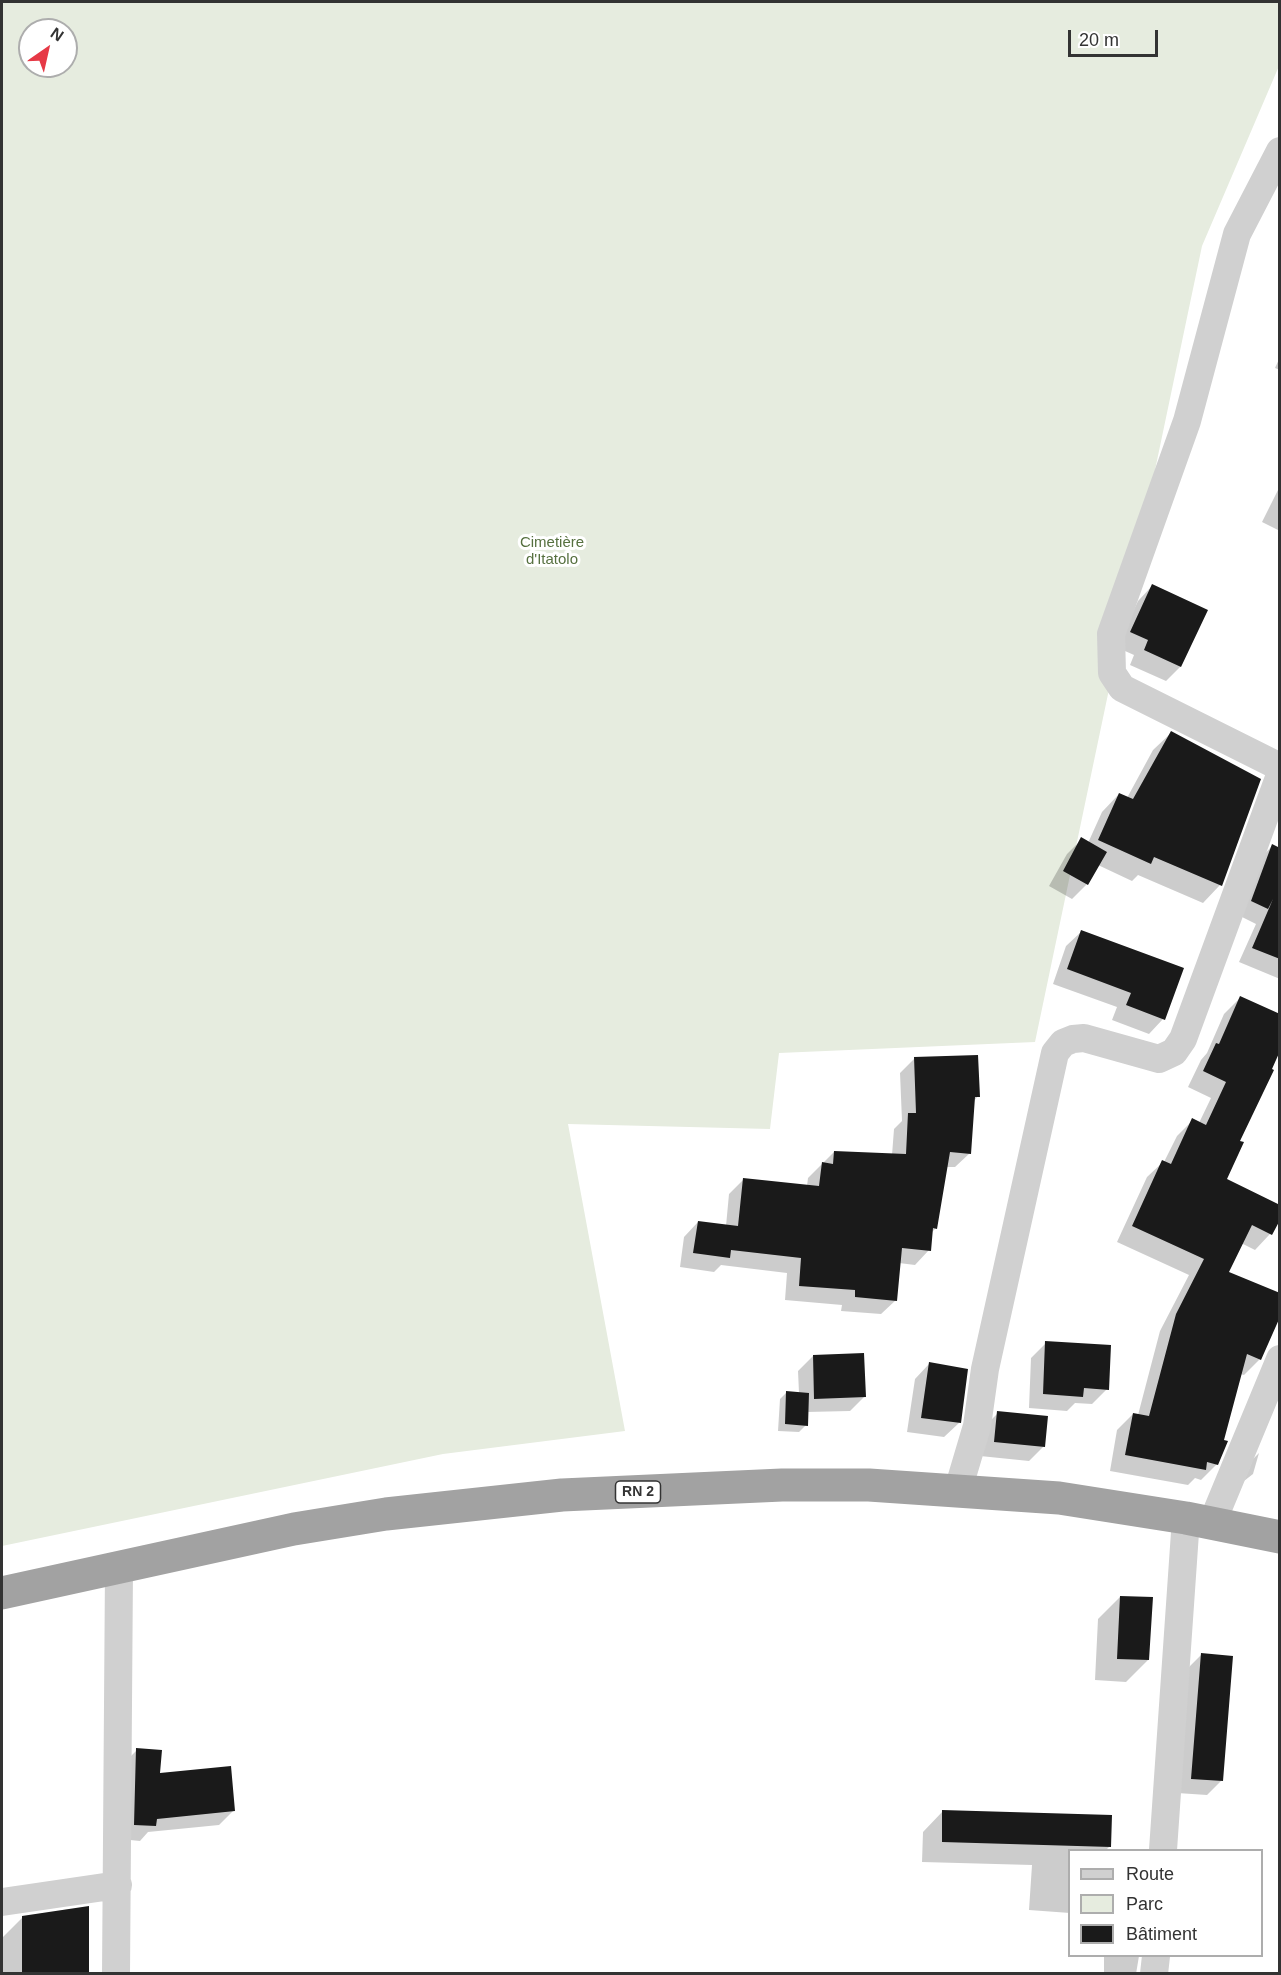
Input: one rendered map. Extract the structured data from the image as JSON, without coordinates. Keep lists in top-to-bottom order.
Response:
{
  "streets": {
    "highway": ["RN 2"]
  },
  "parks": ["Cimetière d'Itatolo"],
  "legend": ["Route", "Parc", "Bâtiment"],
  "scale_bar": "20 m",
  "north": "top right"
}
